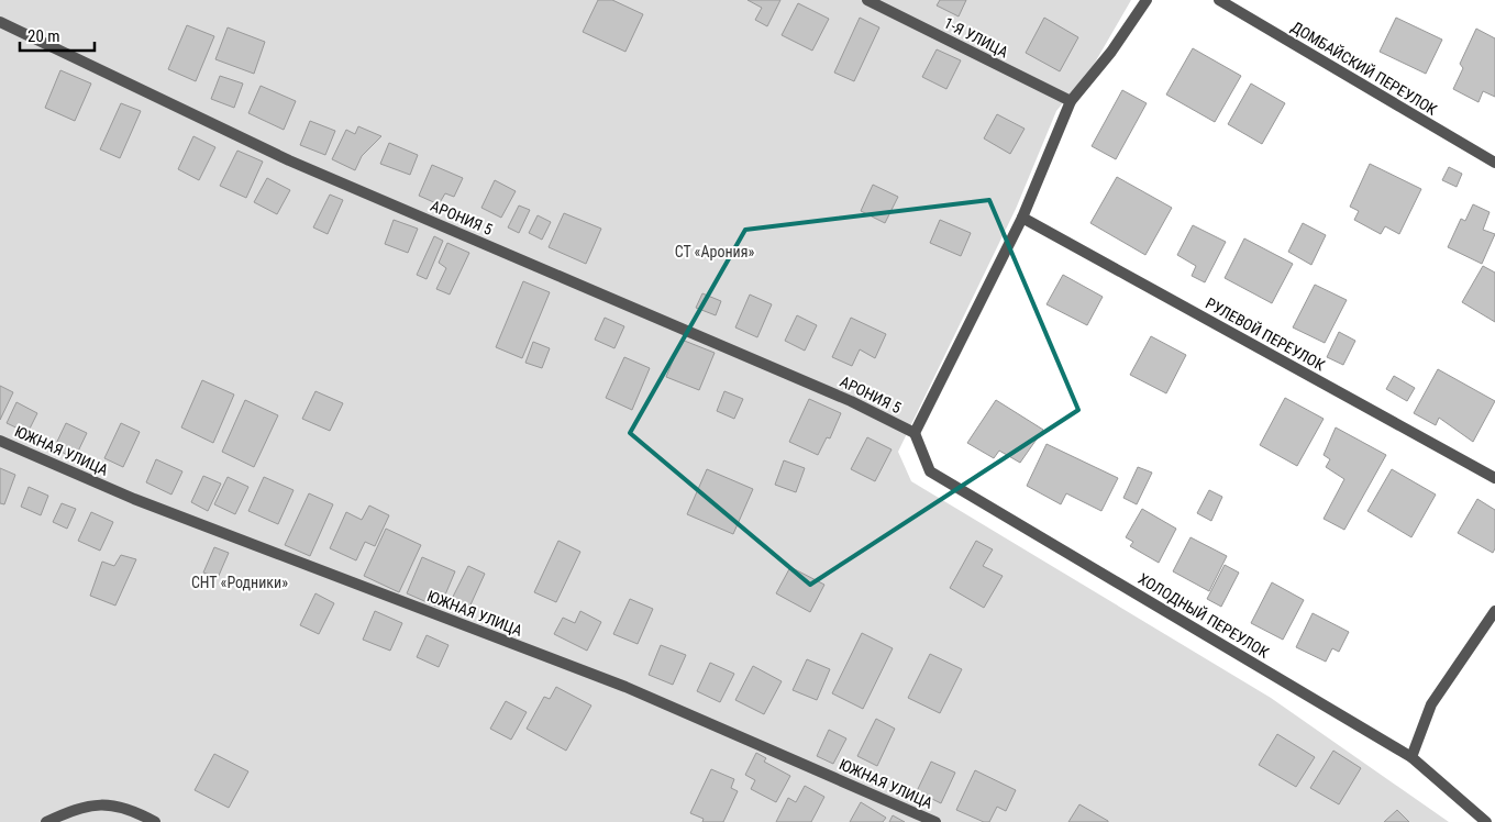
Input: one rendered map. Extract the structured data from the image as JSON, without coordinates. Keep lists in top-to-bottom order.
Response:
{
  "streets": {
    "street": [
      "1-Я УЛИЦА",
      "ДОМБАЙСКИЙ ПЕРЕУЛОК",
      "АРОНИЯ 5",
      "РУЛЕВОЙ ПЕРЕУЛОК",
      "ЮЖНАЯ УЛИЦА",
      "ХОЛОДНЫЙ ПЕРЕУЛОК"
    ]
  },
  "crossings": [
    ["АРОНИЯ 5", "ХОЛОДНЫЙ ПЕРЕУЛОК"]
  ],
  "parks": ["СТ «Арония»", "СНТ «Родники»"],
  "scale_bar": "20 m"
}
